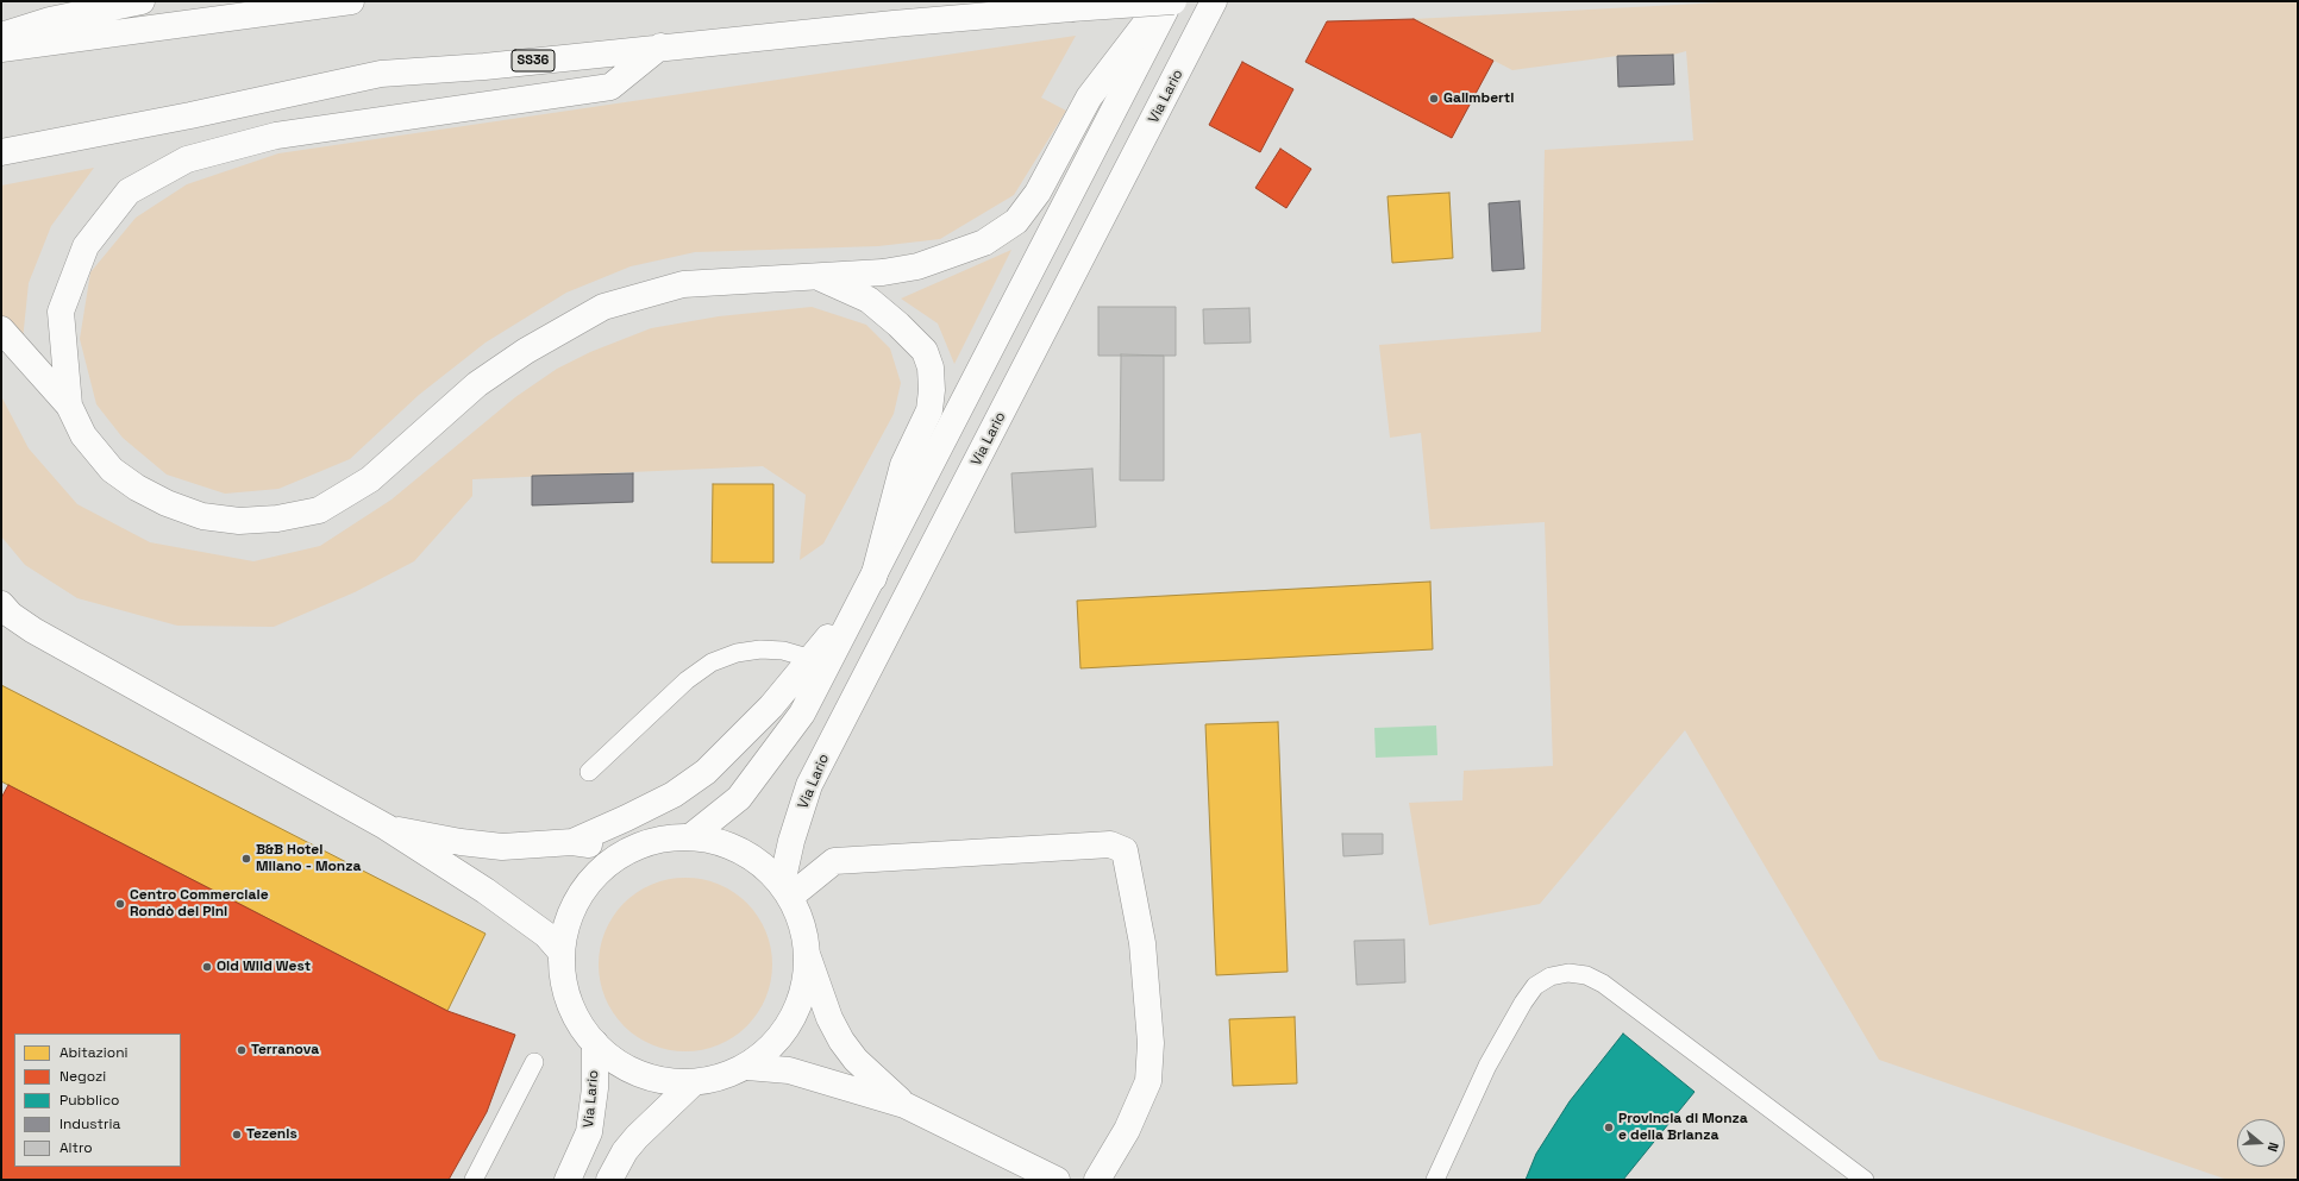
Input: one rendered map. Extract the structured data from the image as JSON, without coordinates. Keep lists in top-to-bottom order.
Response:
{
  "streets": {
    "main road": ["SS36", "Via Lario"]
  },
  "places": [
    "Galimberti",
    "B&B Hotel Milano - Monza",
    "Centro Commerciale Rondò dei Pini",
    "Old Wild West",
    "Terranova",
    "Provincia di Monza e della Brianza",
    "Tezenis"
  ],
  "legend": [
    "Abitazioni",
    "Negozi",
    "Pubblico",
    "Industria",
    "Altro"
  ],
  "north": "right"
}
